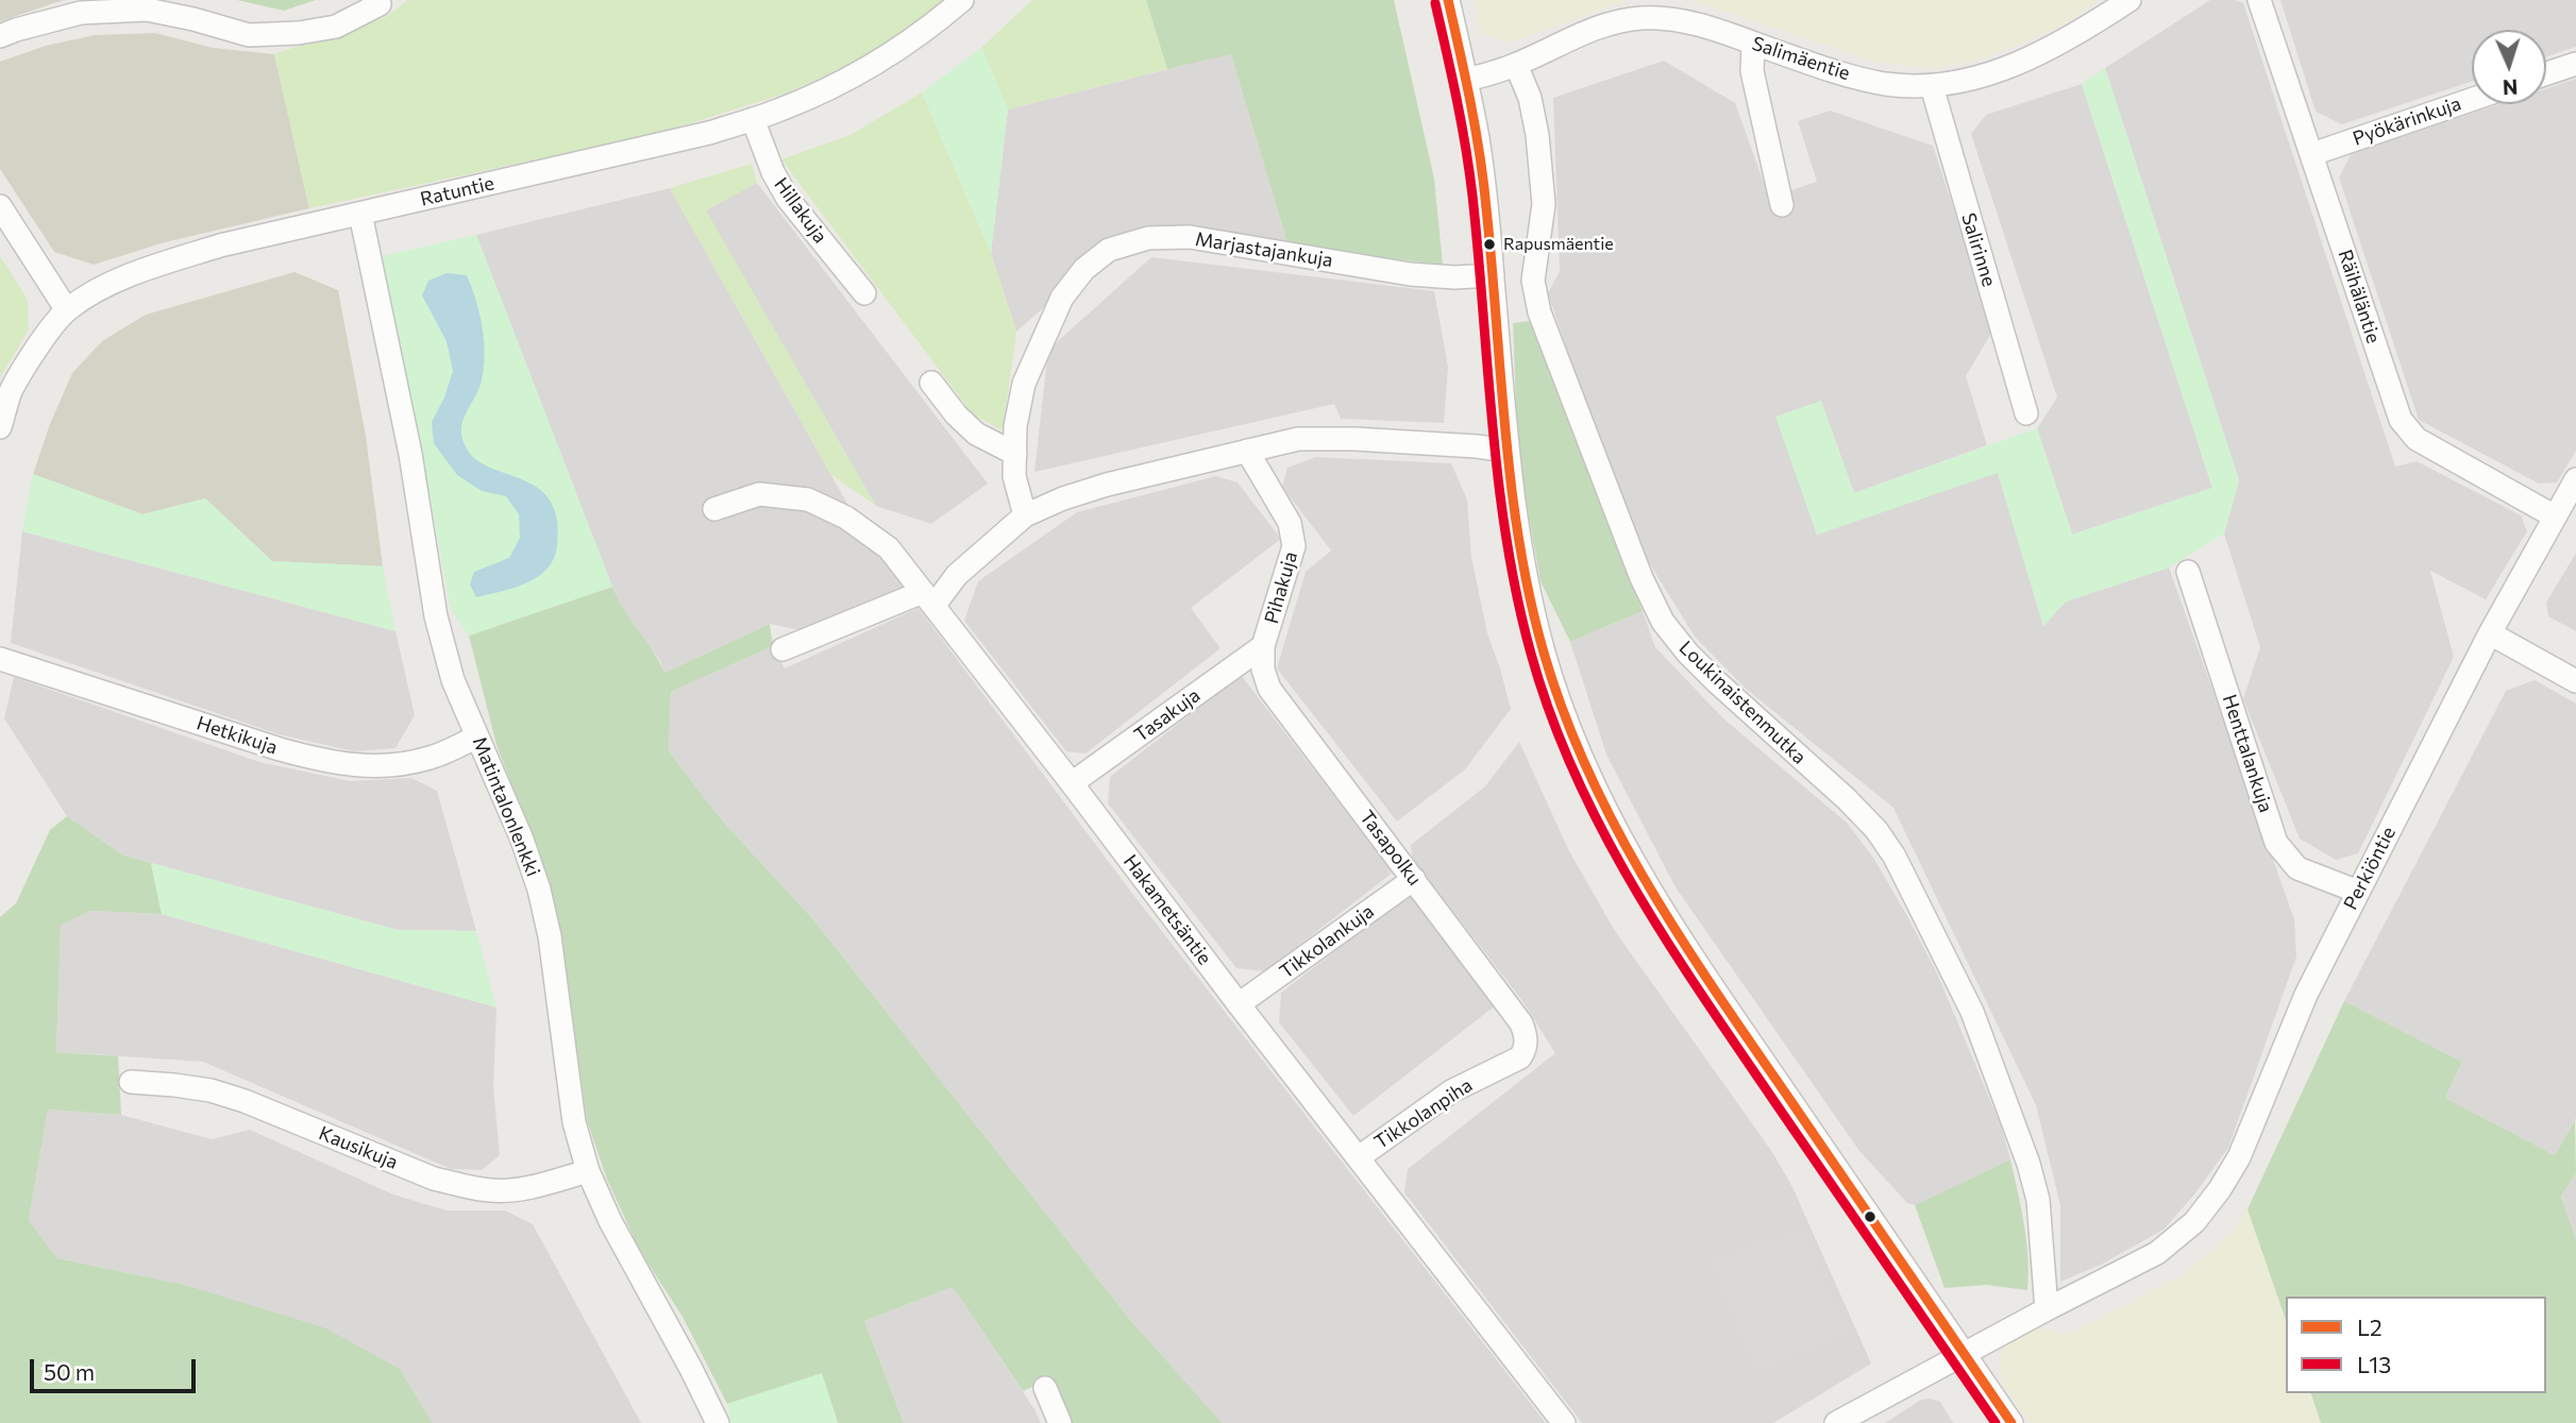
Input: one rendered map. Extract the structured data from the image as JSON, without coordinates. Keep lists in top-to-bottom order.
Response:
{
  "streets": {
    "street": [
      "Salimäentie",
      "Pyökärinkuja",
      "Ratuntie",
      "Hillakuja",
      "Marjastajankuja",
      "Salirinne",
      "Räihäläntie",
      "Pihakuja",
      "Loukinaistenmutka",
      "Tasakuja",
      "Hetkikuja",
      "Henttalankuja",
      "Matintalonlenkki",
      "Tasapolku",
      "Perkiöntie",
      "Hakametsäntie",
      "Tikkolankuja",
      "Tikkolanpiha",
      "Kausikuja"
    ]
  },
  "crossings": [
    ["Salimäentie", "Salirinne"],
    ["Salimäentie", "Loukinaistenmutka"],
    ["Pyökärinkuja", "Räihäläntie"],
    ["Ratuntie", "Hillakuja"],
    ["Ratuntie", "Matintalonlenkki"],
    ["Räihäläntie", "Perkiöntie"],
    ["Pihakuja", "Tasakuja"],
    ["Pihakuja", "Tasapolku"],
    ["Loukinaistenmutka", "Perkiöntie"],
    ["Tasakuja", "Tasapolku"],
    ["Tasakuja", "Hakametsäntie"],
    ["Hetkikuja", "Matintalonlenkki"],
    ["Henttalankuja", "Perkiöntie"],
    ["Matintalonlenkki", "Kausikuja"],
    ["Tasapolku", "Tikkolankuja"],
    ["Tasapolku", "Tikkolanpiha"],
    ["Hakametsäntie", "Tikkolankuja"],
    ["Hakametsäntie", "Tikkolanpiha"]
  ],
  "places": ["Rapusmäentie"],
  "lines": ["transit line L2", "transit line L13"],
  "legend": ["L2", "L13"],
  "scale_bar": "50 m",
  "north": "bottom"
}
